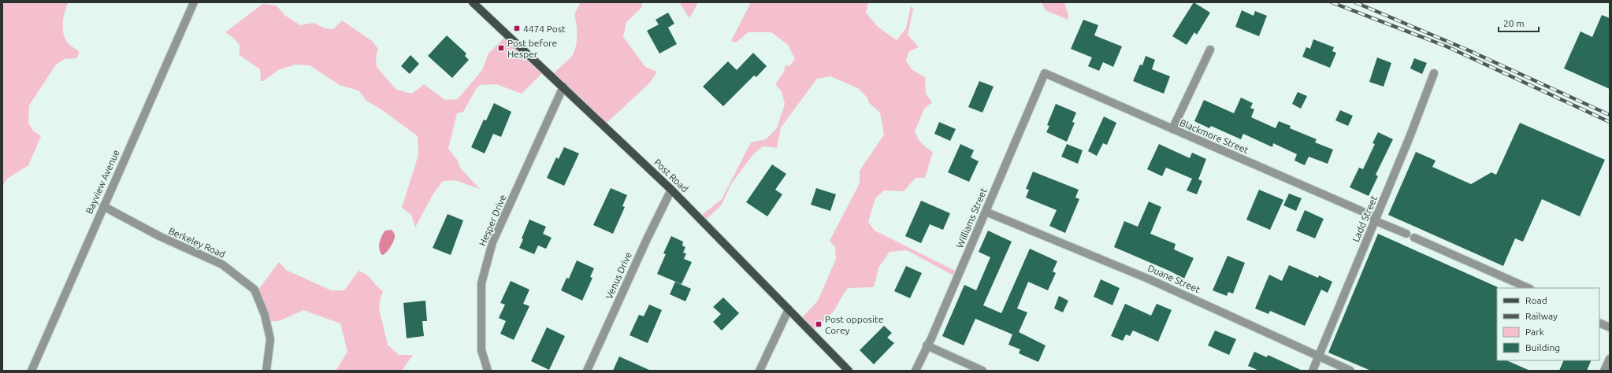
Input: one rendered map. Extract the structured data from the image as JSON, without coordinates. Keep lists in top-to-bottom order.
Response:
{
  "streets": {
    "main road": ["Post Road"],
    "street": [
      "Blackmore Street",
      "Bayview Avenue",
      "Williams Street",
      "Ladd Street",
      "Hesper Drive",
      "Berkeley Road",
      "Venus Drive",
      "Duane Street"
    ]
  },
  "crossings": [
    ["Blackmore Street", "Williams Street"],
    ["Blackmore Street", "Ladd Street"],
    ["Post Road", "Hesper Drive"],
    ["Post Road", "Venus Drive"],
    ["Bayview Avenue", "Berkeley Road"],
    ["Williams Street", "Duane Street"],
    ["Ladd Street", "Duane Street"]
  ],
  "places": {
    "transit": ["4474 Post", "Post before Hesper", "Post opposite Corey"]
  },
  "legend": [
    "Road",
    "Railway",
    "Park",
    "Building"
  ],
  "scale_bar": "20 m"
}
